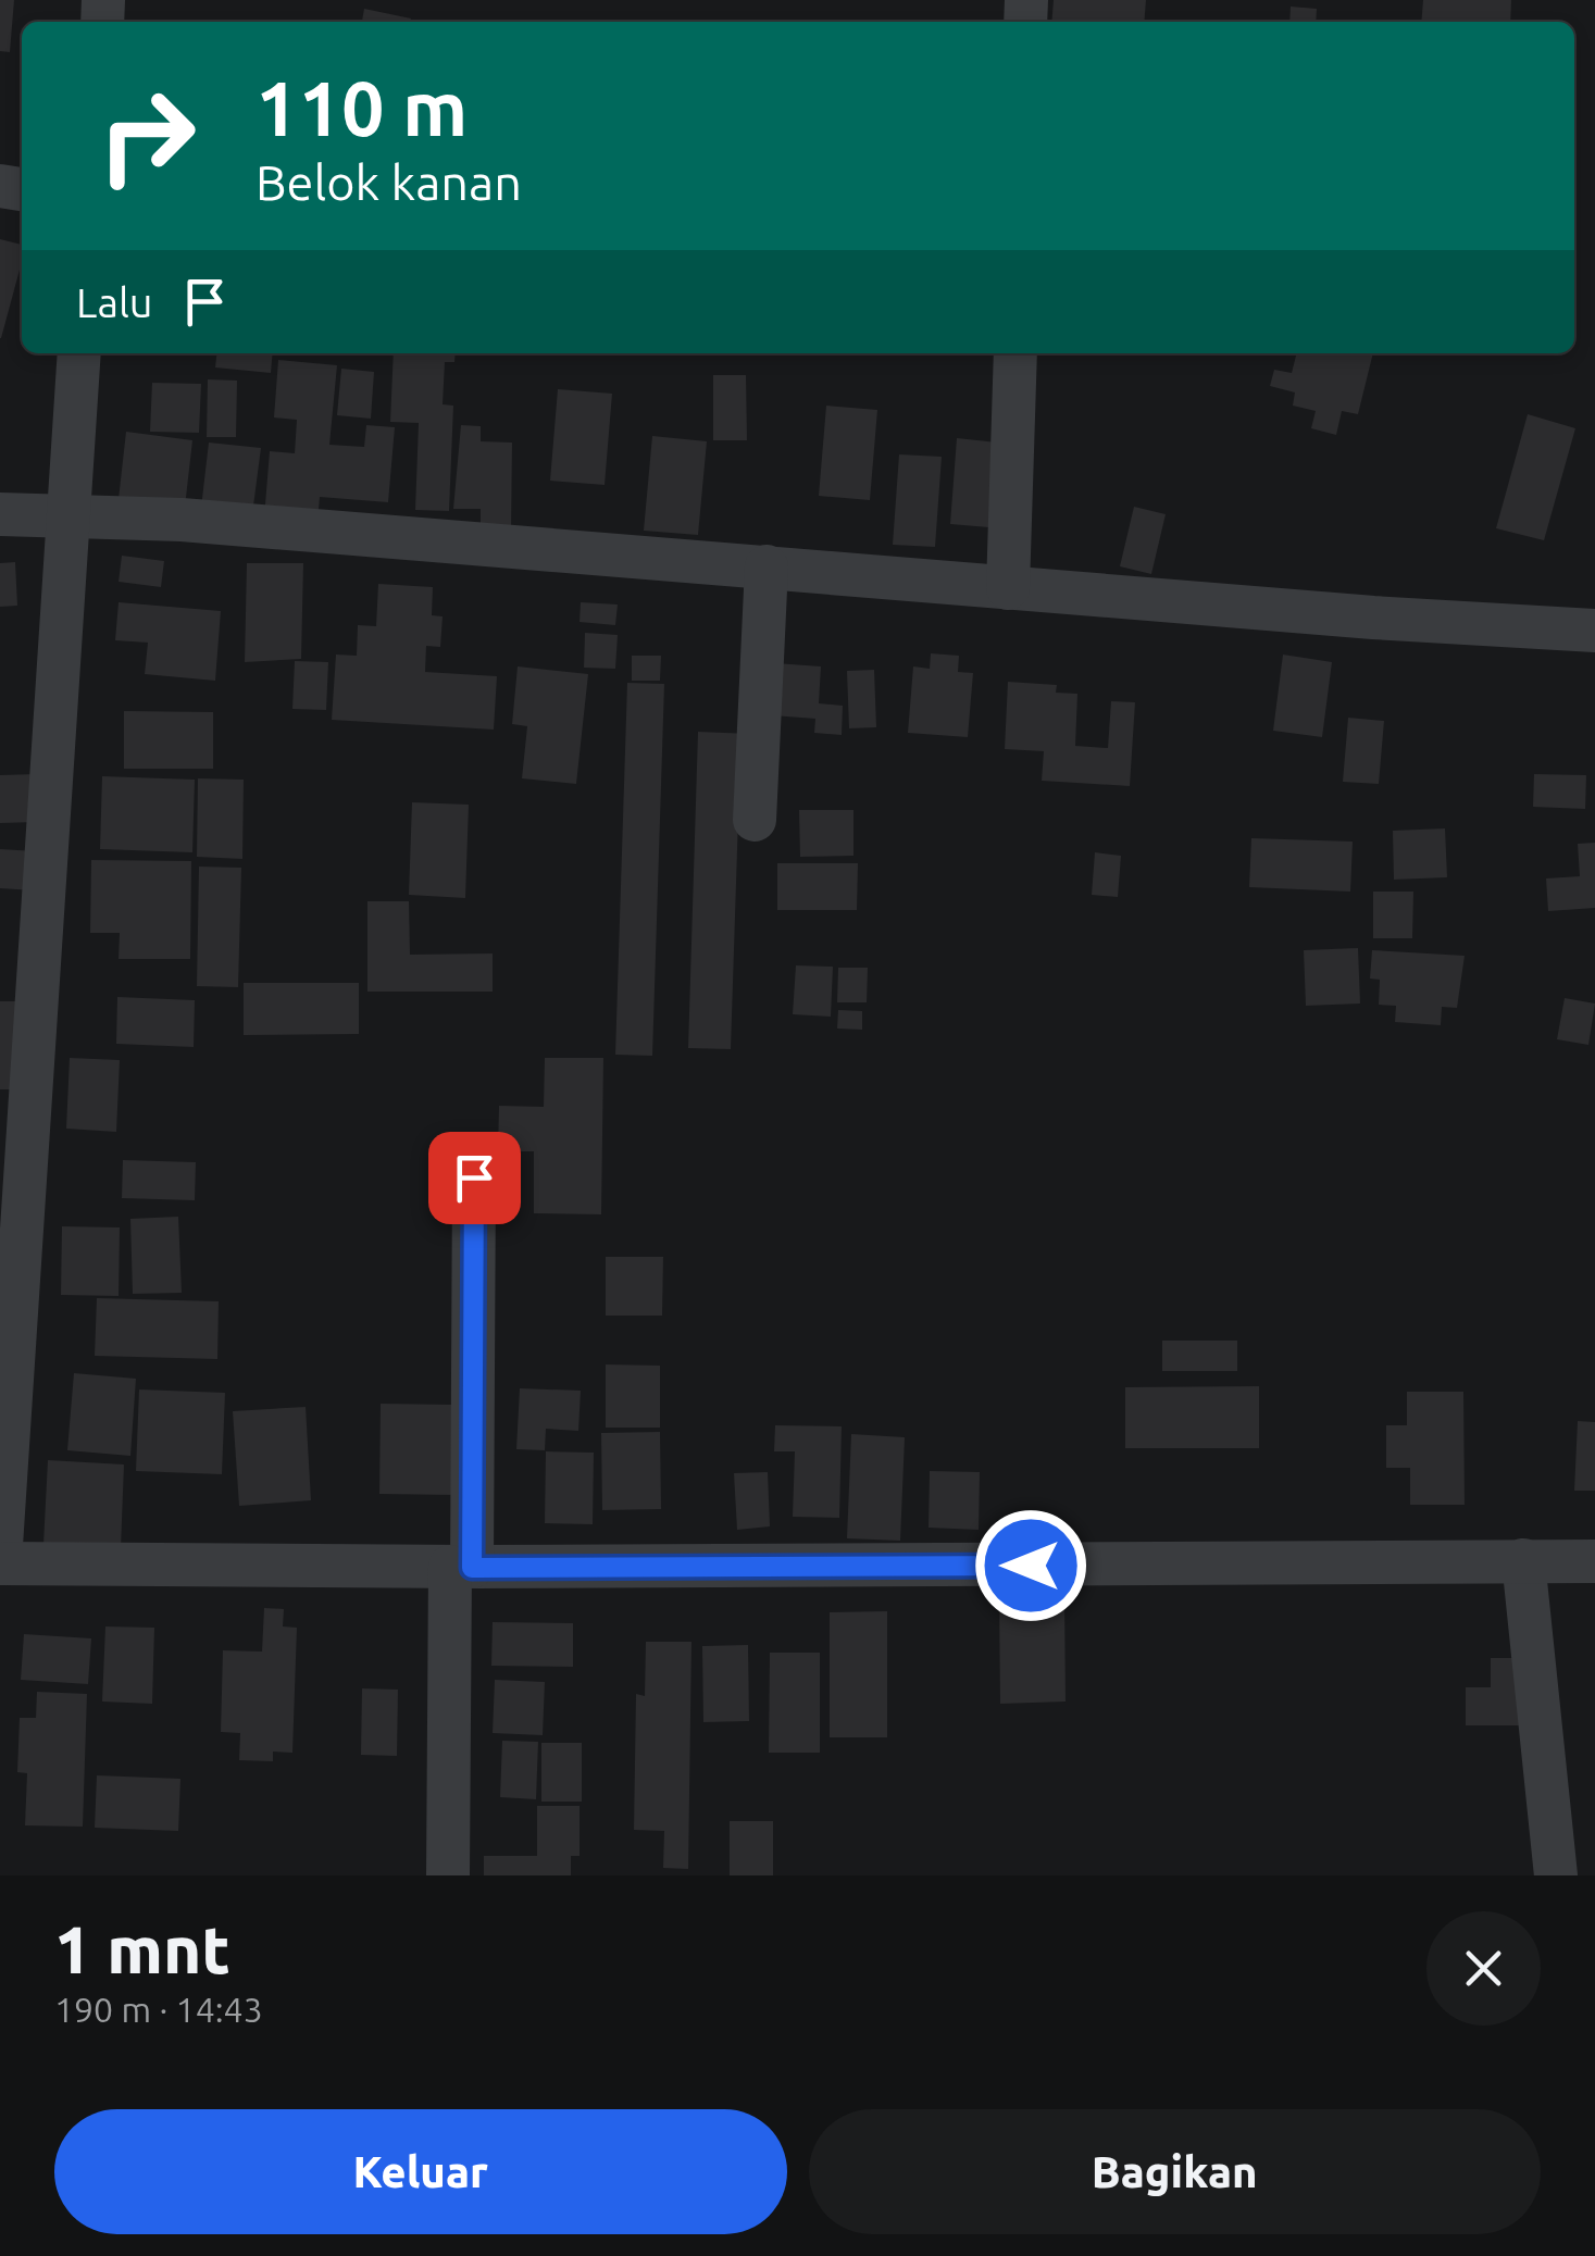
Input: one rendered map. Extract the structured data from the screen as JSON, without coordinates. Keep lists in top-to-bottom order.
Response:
{
  "page": {
    "turn": ["110 m", "Belok kanan"],
    "then": "Lalu",
    "heading": ["1 mnt", "190 m · 14:43"],
    "buttons": ["Keluar", "Bagikan"]
  }
}
